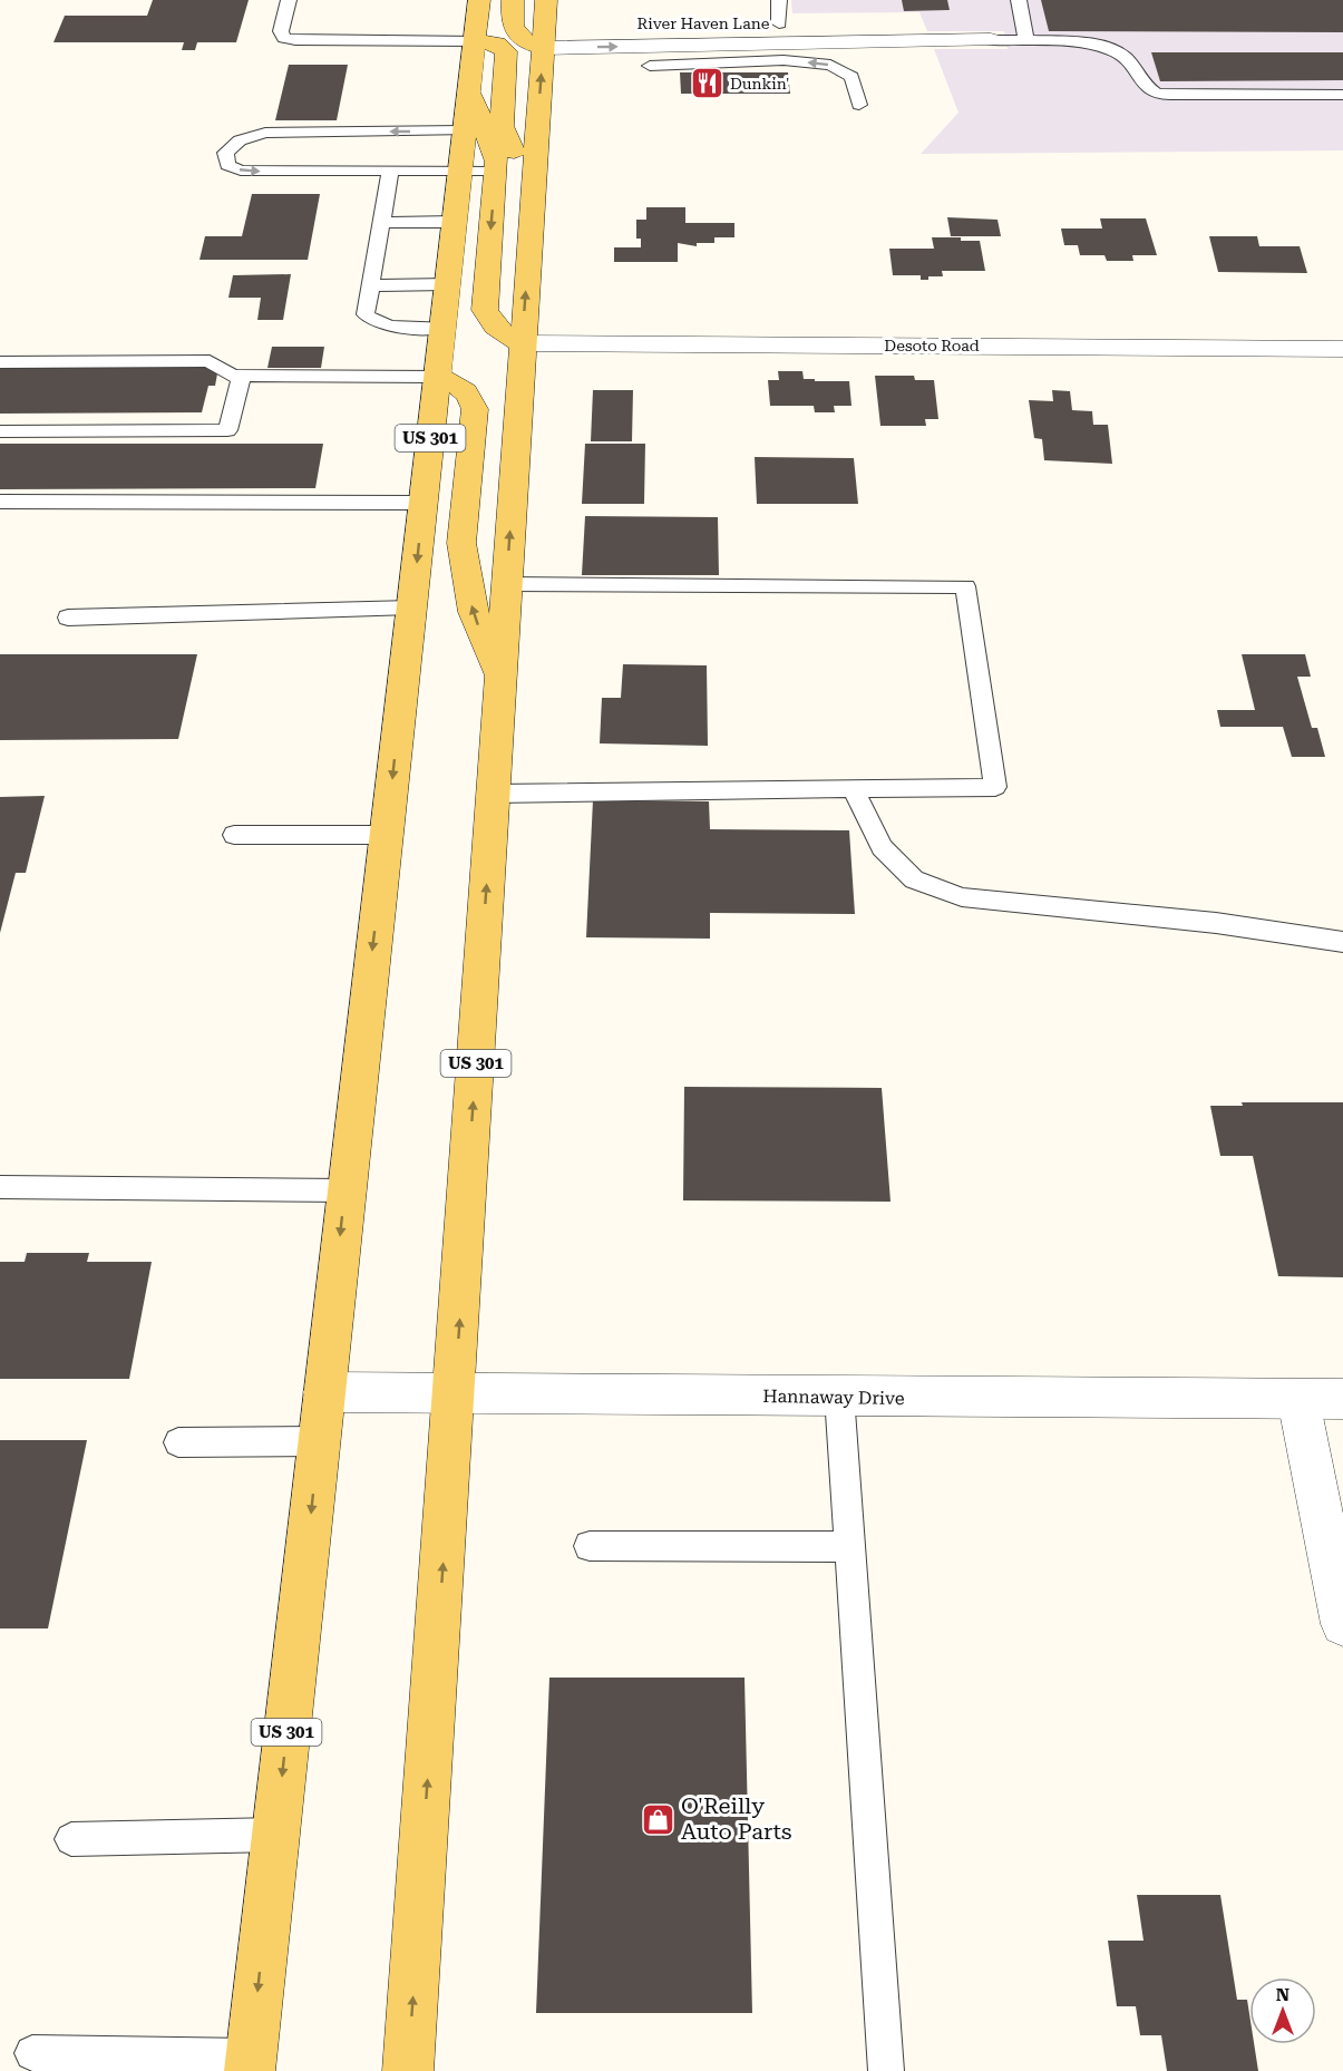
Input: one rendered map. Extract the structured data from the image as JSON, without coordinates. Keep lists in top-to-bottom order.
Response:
{
  "streets": {
    "main road": ["US 301"],
    "street": ["River Haven Lane", "Desoto Road", "Hannaway Drive"]
  },
  "crossings": [
    ["River Haven Lane", "US 301"],
    ["Desoto Road", "US 301"],
    ["US 301", "Hannaway Drive"]
  ],
  "places": {
    "restaurant": ["Dunkin'"],
    "shop": ["O'Reilly Auto Parts"]
  },
  "north": "top"
}
